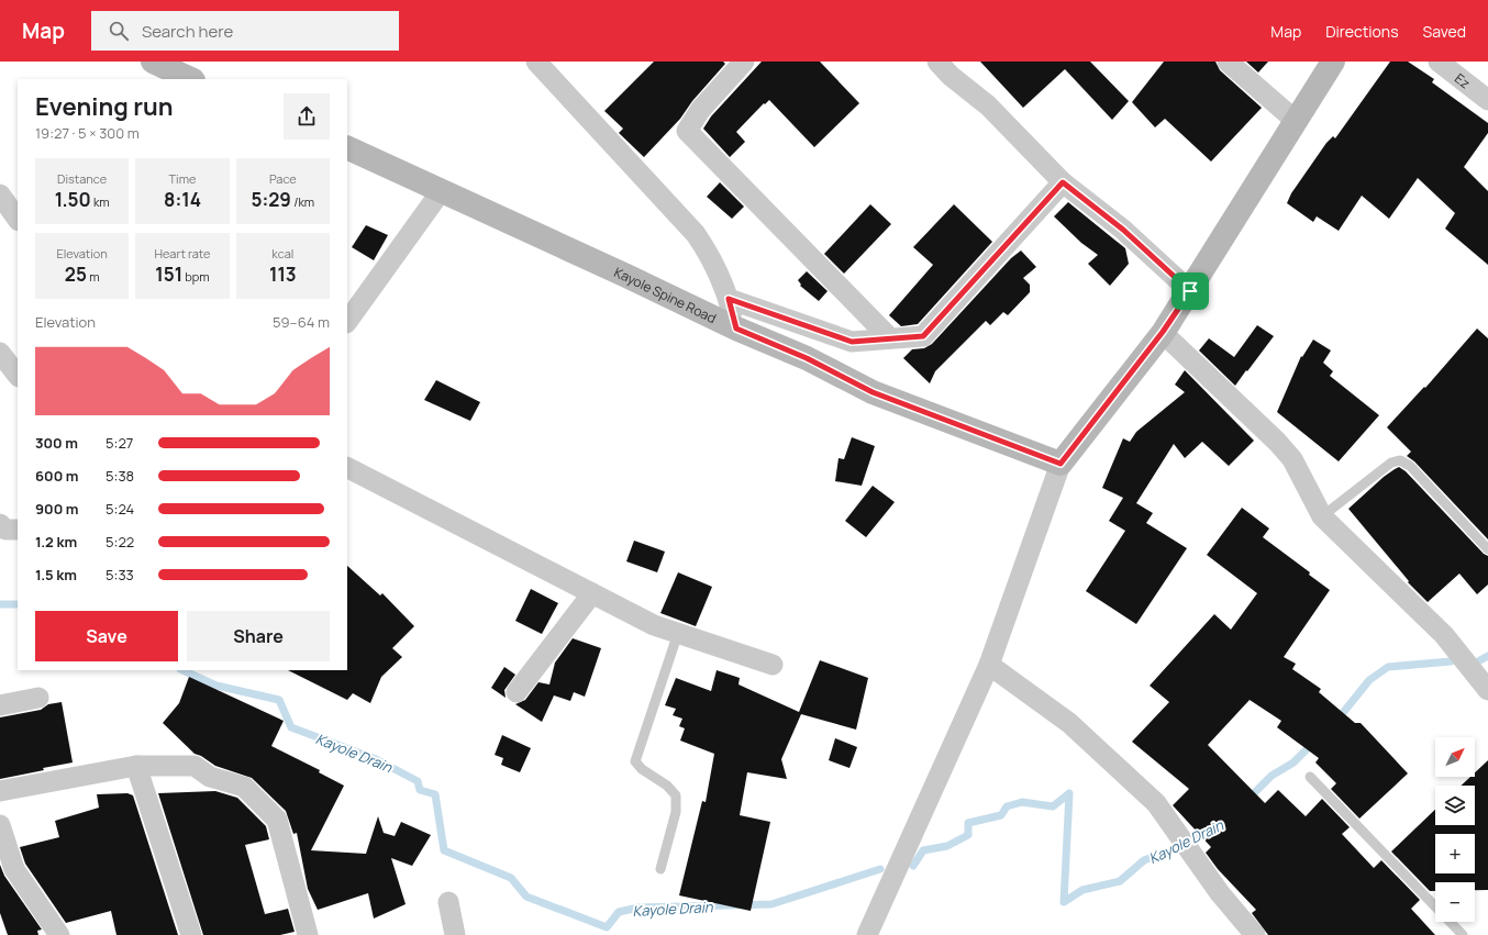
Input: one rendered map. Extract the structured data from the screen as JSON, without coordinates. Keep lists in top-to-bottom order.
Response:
{
  "streets": {
    "main road": ["Kayole Spine Road"],
    "street": ["Ez"]
  },
  "water": ["Kayole Drain"],
  "north": "top right",
  "page": {
    "header": "Map",
    "search": "Search here",
    "nav": ["Map", "Directions", "Saved"],
    "heading": ["Evening run", "19:27 · 5 × 300 m"],
    "stats": [
      ["Distance", "1.50 km"],
      ["Time", "8:14"],
      ["Pace", "5:29 /km"],
      ["Elevation", "25 m"],
      ["Heart rate", "151 bpm"],
      ["kcal", "113"]
    ],
    "chart": ["Elevation", "59–64 m"],
    "list": [
      {
        "name": "300 m",
        "note": "5:27"
      },
      {
        "name": "600 m",
        "note": "5:38"
      },
      {
        "name": "900 m",
        "note": "5:24"
      },
      {
        "name": "1.2 km",
        "note": "5:22"
      },
      {
        "name": "1.5 km",
        "note": "5:33"
      }
    ],
    "buttons": ["Save", "Share"],
    "map_buttons": ["+", "−"]
  }
}
